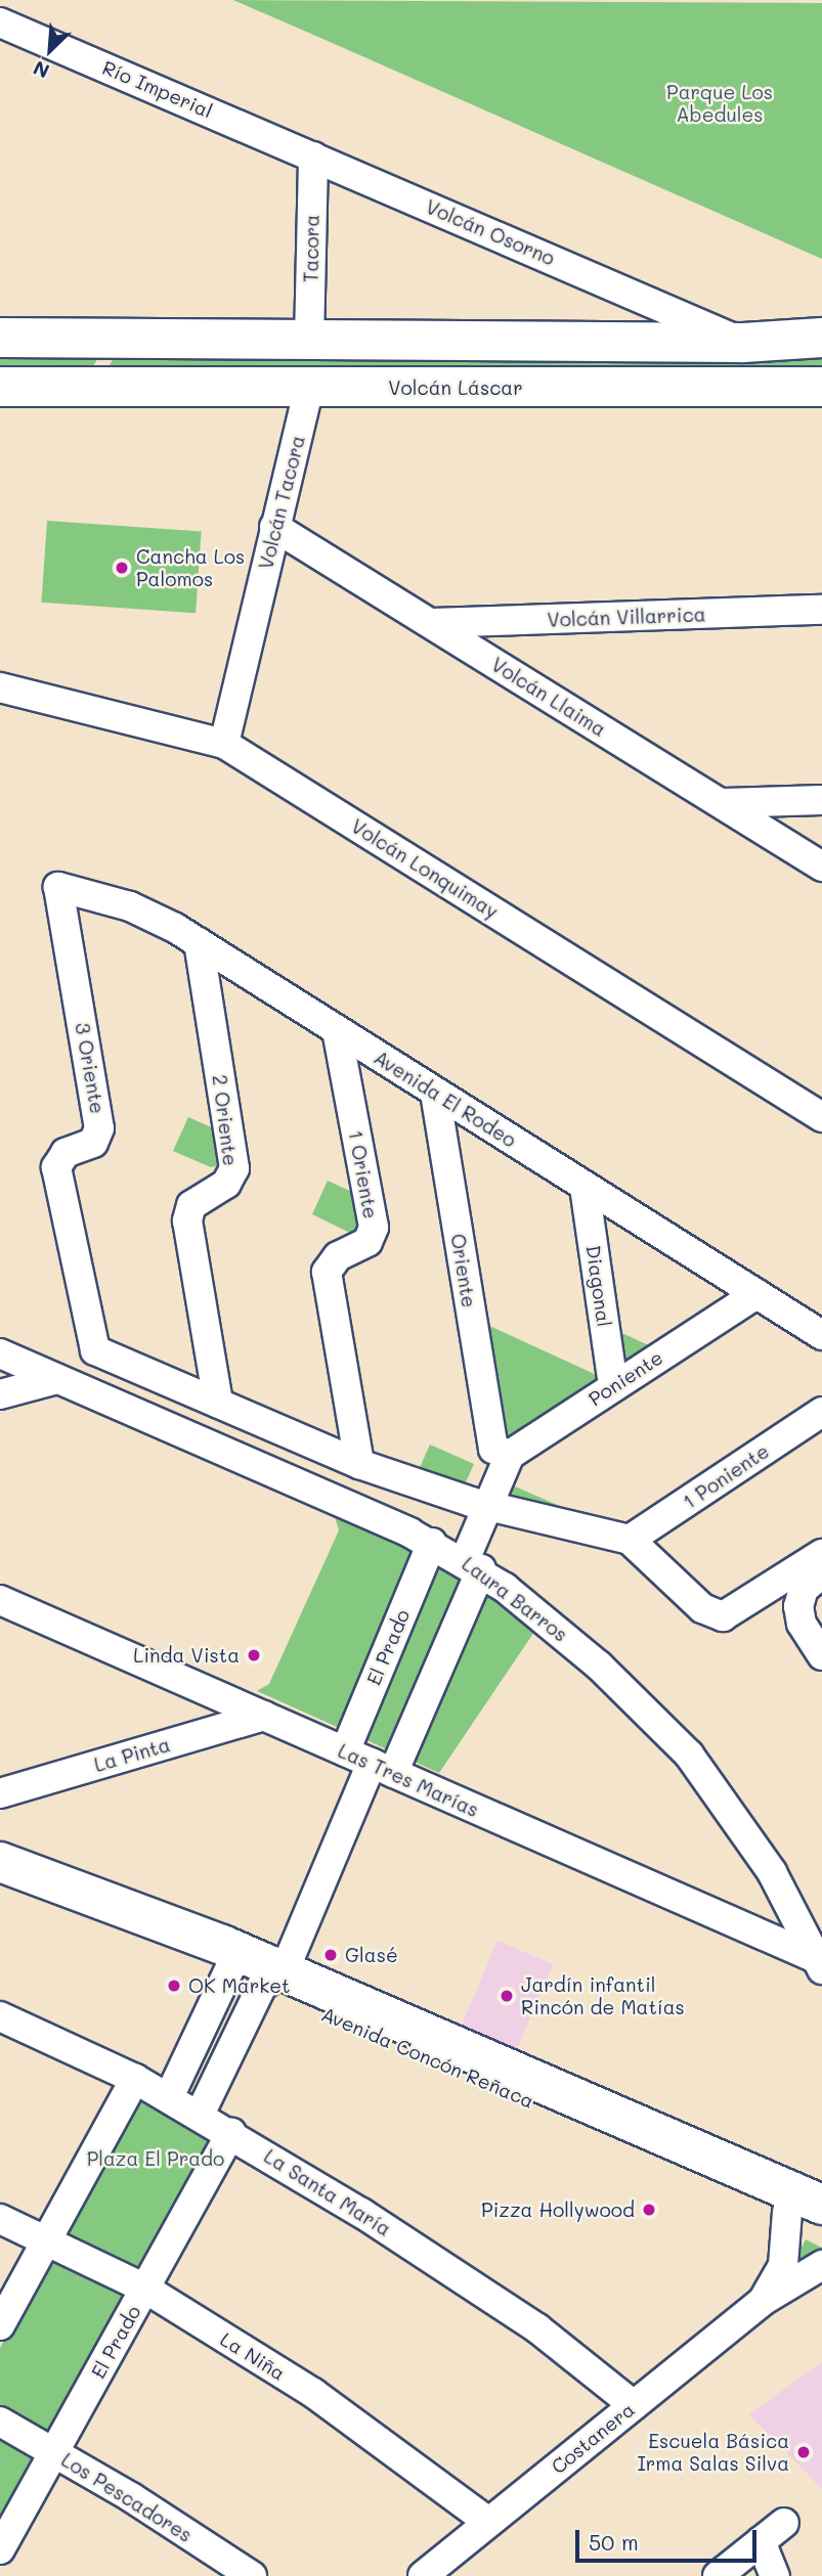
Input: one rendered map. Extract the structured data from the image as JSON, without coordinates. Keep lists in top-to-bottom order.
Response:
{
  "streets": {
    "street": [
      "Río Imperial",
      "Volcán Osorno",
      "Tacora",
      "Volcán Láscar",
      "Volcán Tacora",
      "Volcán Villarrica",
      "Volcán Llaima",
      "Volcán Lonquimay",
      "3 Oriente",
      "Avenida El Rodeo",
      "2 Oriente",
      "1 Oriente",
      "Oriente",
      "Diagonal",
      "Poniente",
      "1 Poniente",
      "Laura Barros",
      "El Prado",
      "La Pinta",
      "Las Tres Marías",
      "Avenida Concón Reñaca",
      "La Santa María",
      "La Niña",
      "Costanera",
      "Los Pescadores"
    ]
  },
  "crossings": [
    ["Río Imperial", "Volcán Osorno"],
    ["Volcán Osorno", "Tacora"],
    ["Volcán Láscar", "Volcán Tacora"],
    ["Volcán Tacora", "Volcán Llaima"],
    ["Volcán Tacora", "Volcán Lonquimay"],
    ["Volcán Villarrica", "Volcán Llaima"],
    ["3 Oriente", "Avenida El Rodeo"],
    ["3 Oriente", "2 Oriente"],
    ["Avenida El Rodeo", "2 Oriente"],
    ["Avenida El Rodeo", "1 Oriente"],
    ["Avenida El Rodeo", "Oriente"],
    ["Avenida El Rodeo", "Diagonal"],
    ["Avenida El Rodeo", "Poniente"],
    ["Oriente", "Poniente"],
    ["Oriente", "El Prado"],
    ["Diagonal", "Poniente"],
    ["Poniente", "El Prado"],
    ["Laura Barros", "El Prado"],
    ["Laura Barros", "Las Tres Marías"],
    ["El Prado", "Las Tres Marías"],
    ["El Prado", "Avenida Concón Reñaca"],
    ["El Prado", "La Santa María"],
    ["El Prado", "La Niña"],
    ["El Prado", "Los Pescadores"],
    ["La Pinta", "Las Tres Marías"],
    ["Avenida Concón Reñaca", "Costanera"],
    ["La Santa María", "Costanera"],
    ["La Niña", "Costanera"]
  ],
  "parks": ["Parque Los Abedules", "Plaza El Prado"],
  "places": [
    "Cancha Los Palomos",
    "Linda Vista",
    "Glasé",
    "OK Market",
    "Jardín infantil Rincón de Matías",
    "Pizza Hollywood",
    "Escuela Básica Irma Salas Silva"
  ],
  "scale_bar": "50 m",
  "north": "bottom left"
}
